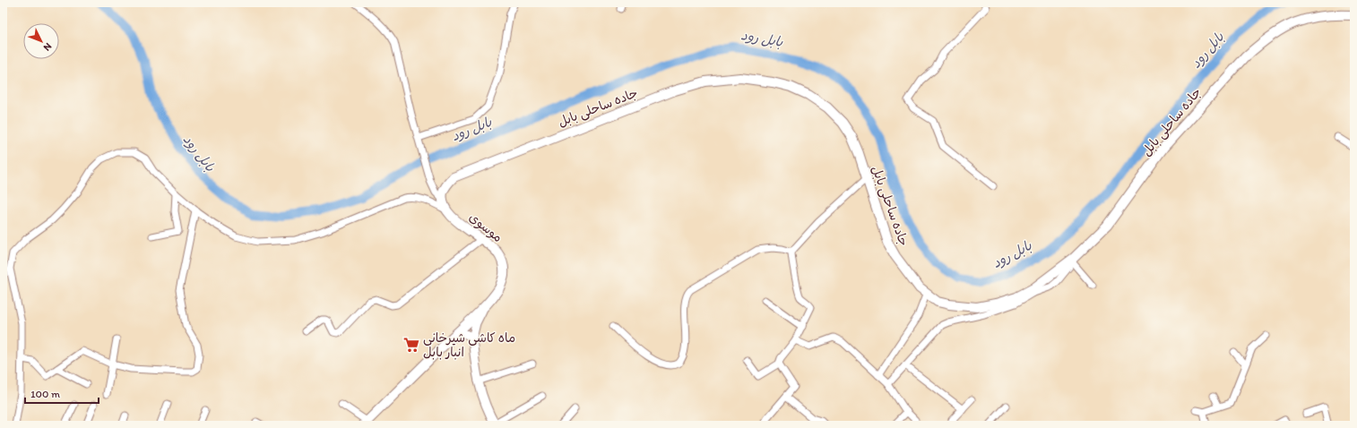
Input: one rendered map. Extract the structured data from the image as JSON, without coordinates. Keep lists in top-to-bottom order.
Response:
{
  "streets": {
    "main road": ["جاده ساحلی بابل", "موسوی"]
  },
  "water": ["بابل رود"],
  "places": {
    "supermarket": ["ماه کاشی شیرخانی انبار بابل"]
  },
  "scale_bar": "100 m",
  "north": "bottom right"
}
